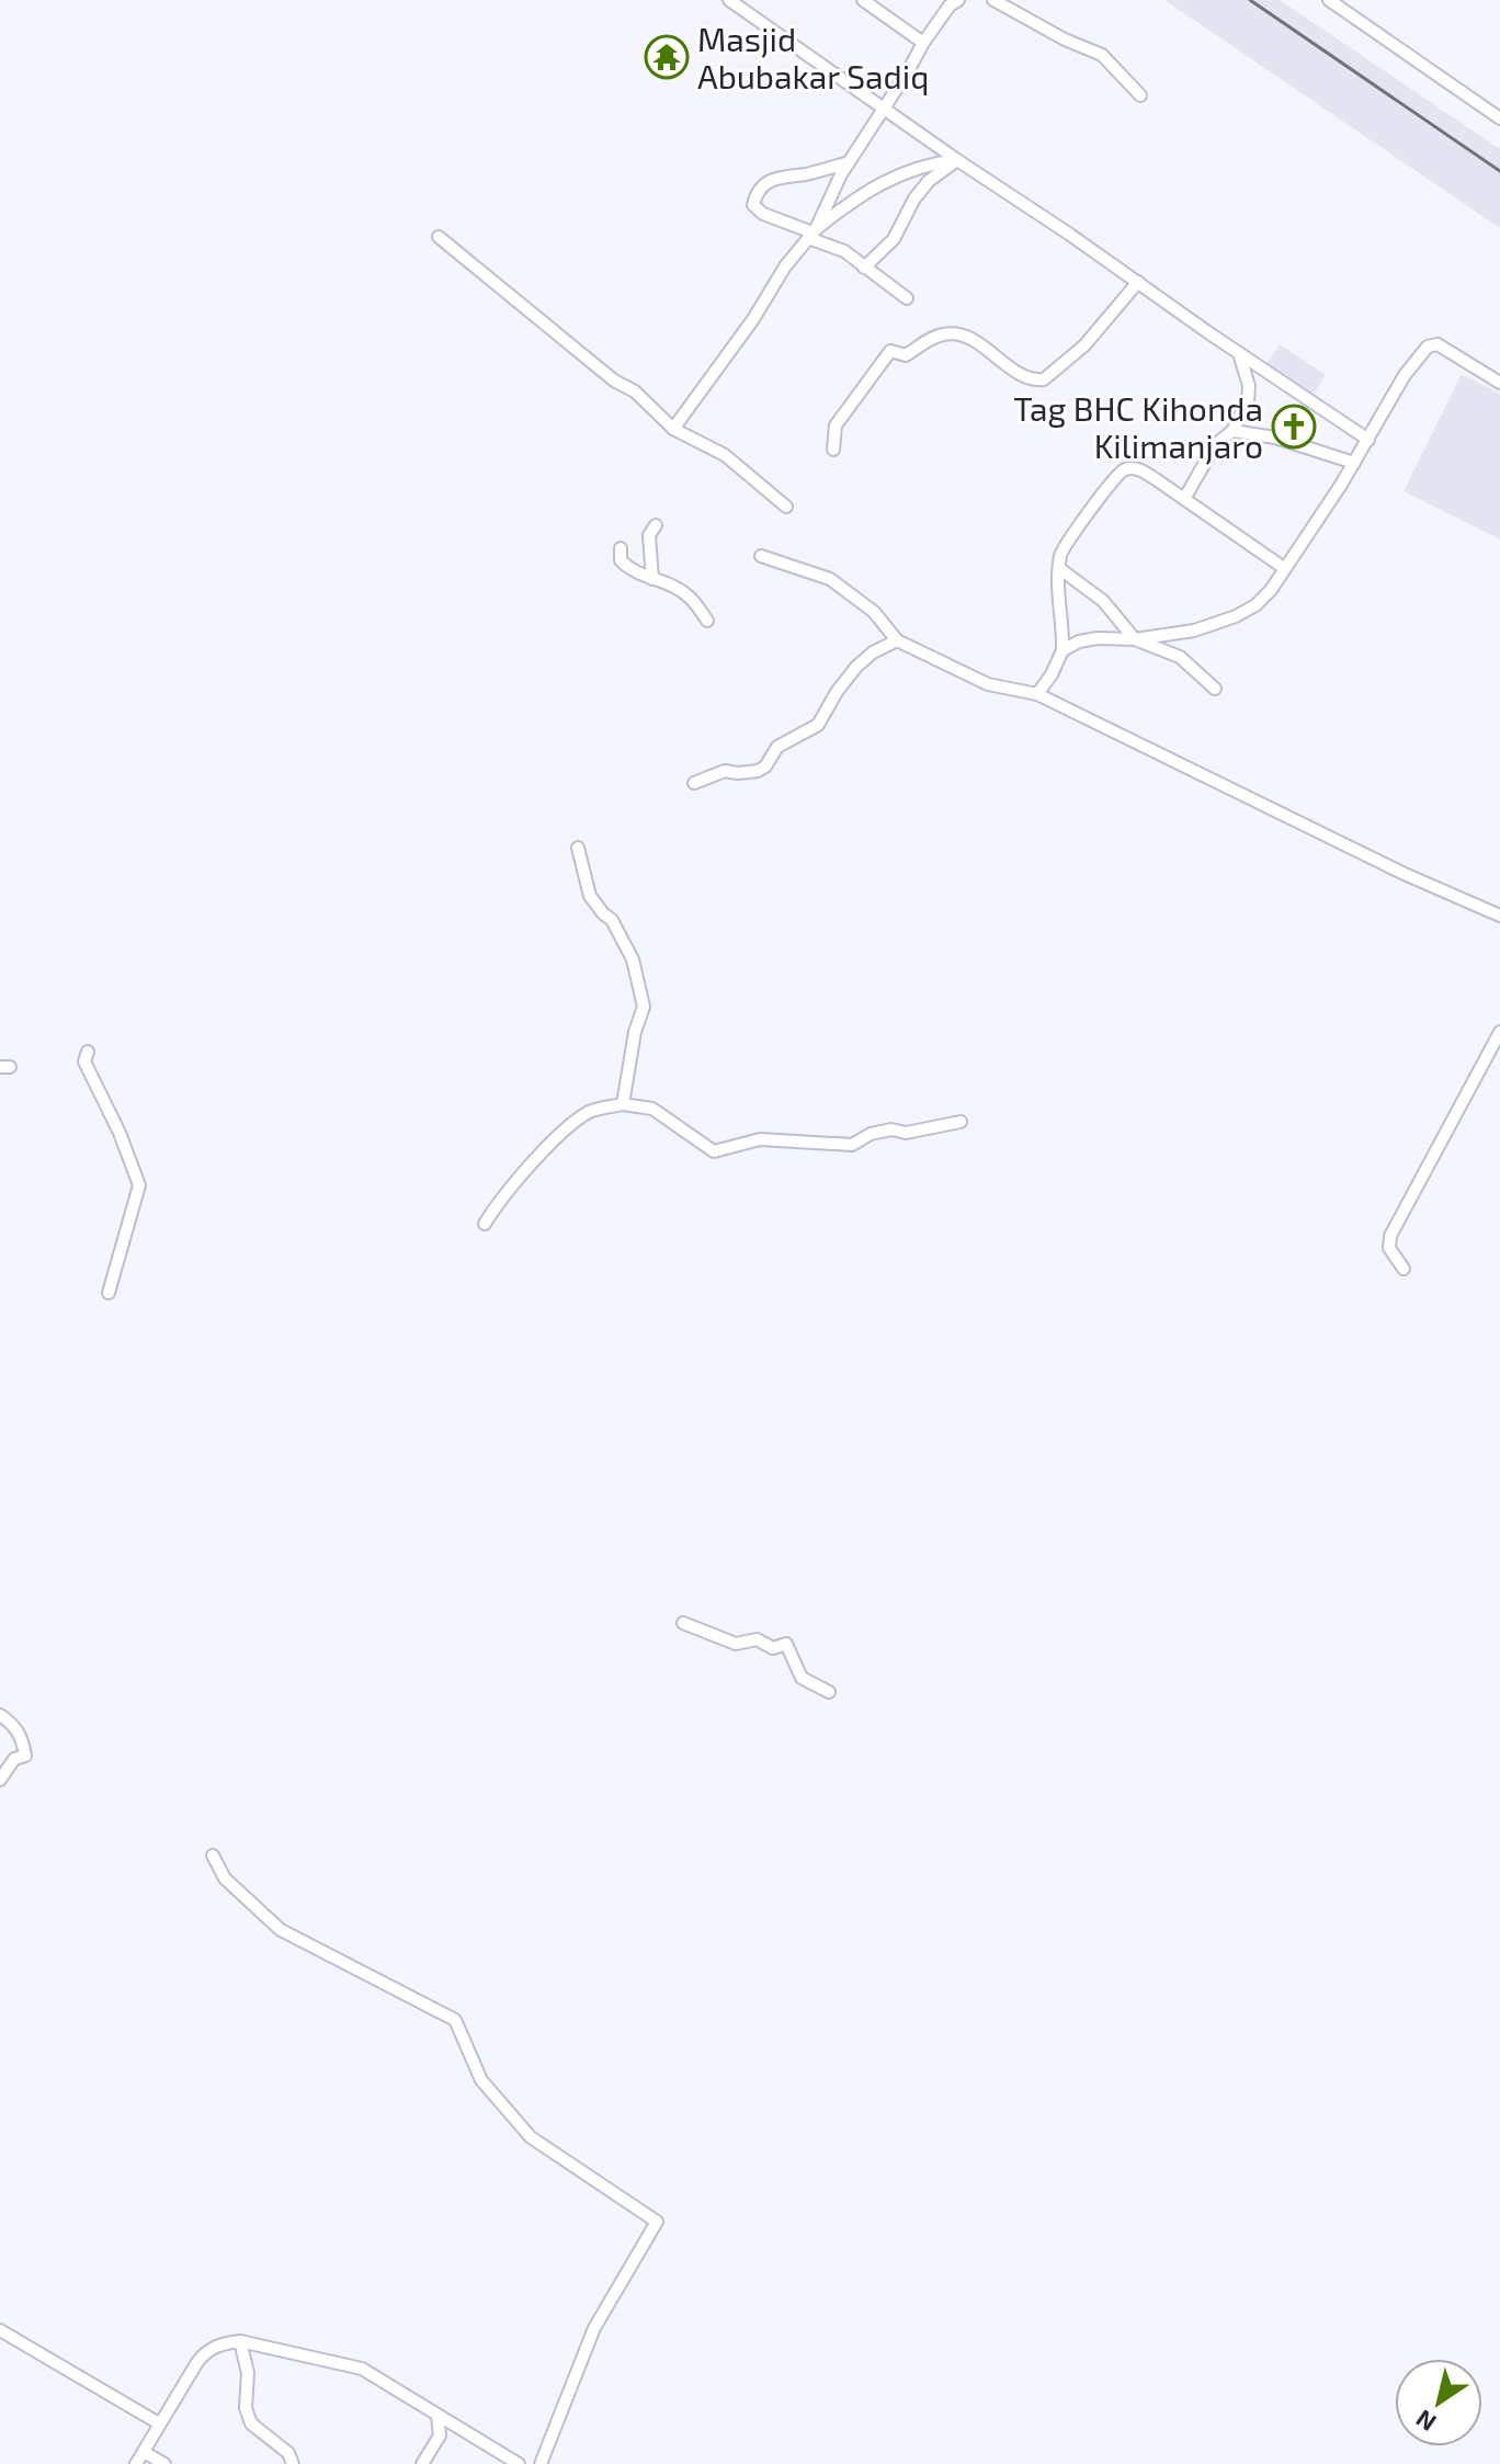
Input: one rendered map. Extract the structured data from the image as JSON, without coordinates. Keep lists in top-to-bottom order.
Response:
{
  "places": {
    "temple": ["Masjid Abubakar Sadiq"],
    "church": ["Tag BHC Kihonda Kilimanjaro"]
  },
  "north": "bottom left"
}
